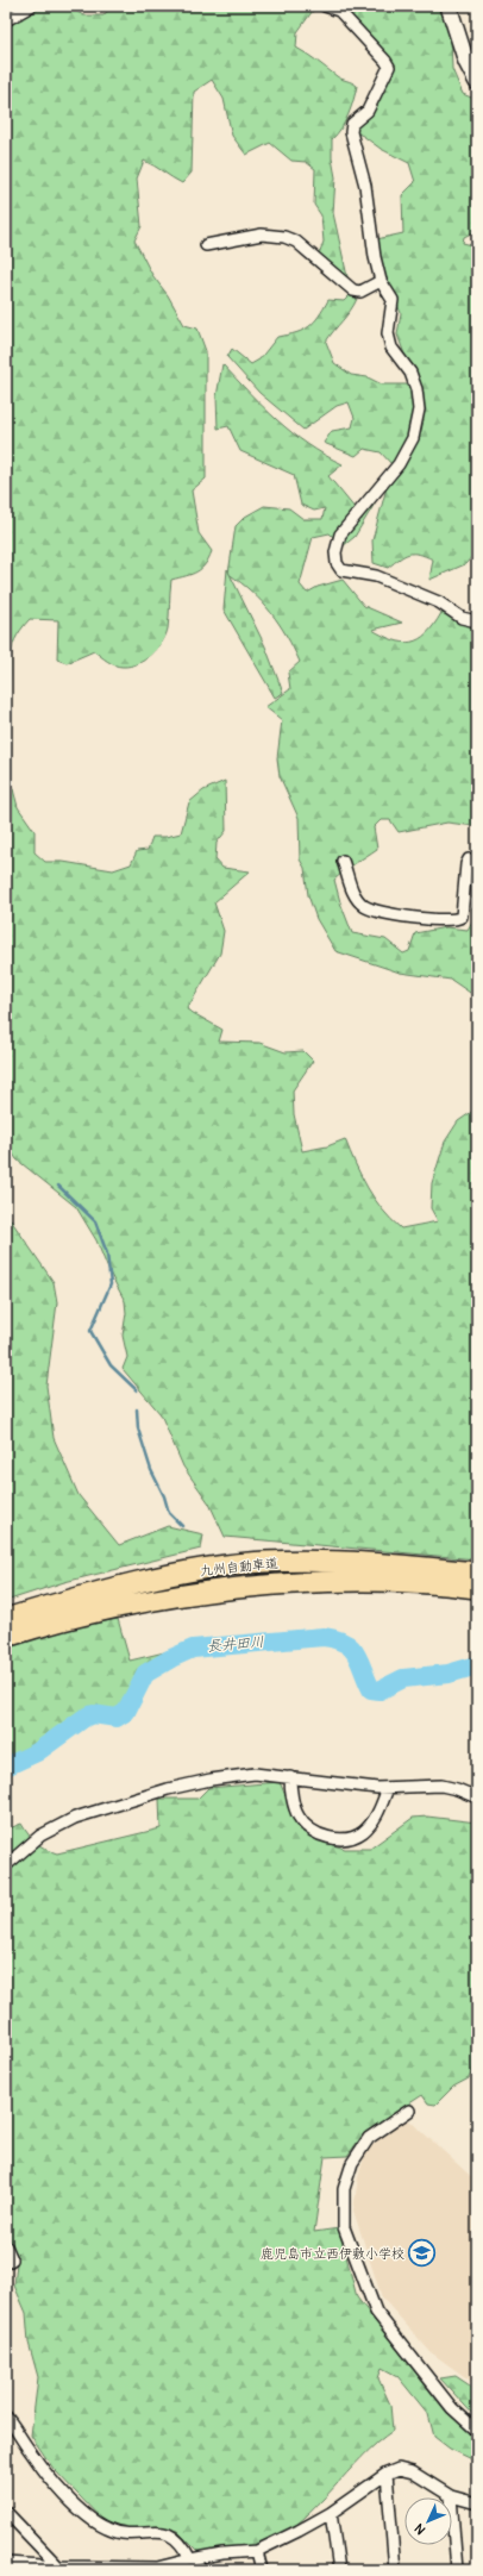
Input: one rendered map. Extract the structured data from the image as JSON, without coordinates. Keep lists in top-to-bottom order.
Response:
{
  "streets": {
    "highway": ["九州自動車道"]
  },
  "water": ["長井田川"],
  "places": {
    "school or university": ["鹿児島市立西伊敷小学校"]
  },
  "north": "bottom left"
}
